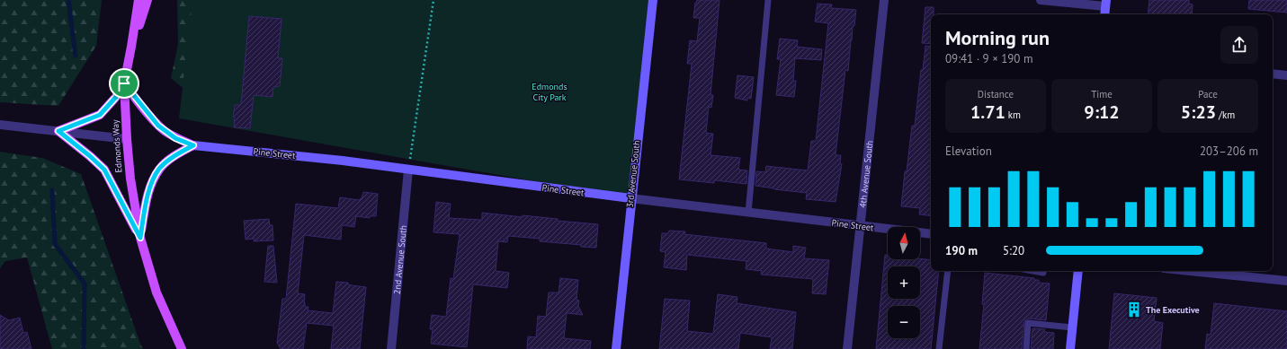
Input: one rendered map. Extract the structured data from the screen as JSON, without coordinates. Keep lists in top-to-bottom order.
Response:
{
  "streets": {
    "main road": ["Edmonds Way"],
    "street": [
      "Pine Street",
      "3rd Avenue South",
      "4th Avenue South",
      "2nd Avenue South"
    ]
  },
  "crossings": [
    ["Pine Street", "3rd Avenue South"],
    ["Pine Street", "4th Avenue South"],
    ["Pine Street", "2nd Avenue South"]
  ],
  "parks": ["Edmonds City Park"],
  "places": {
    "building": ["The Executive"]
  },
  "north": "top",
  "page": {
    "heading": ["Morning run", "09:41 · 9 × 190 m"],
    "stats": [
      ["Distance", "1.71 km"],
      ["Time", "9:12"],
      ["Pace", "5:23 /km"]
    ],
    "chart": ["Elevation", "203–206 m"],
    "map_buttons": ["+", "−"],
    "list": [
      {
        "name": "190 m",
        "note": "5:20"
      }
    ]
  }
}
